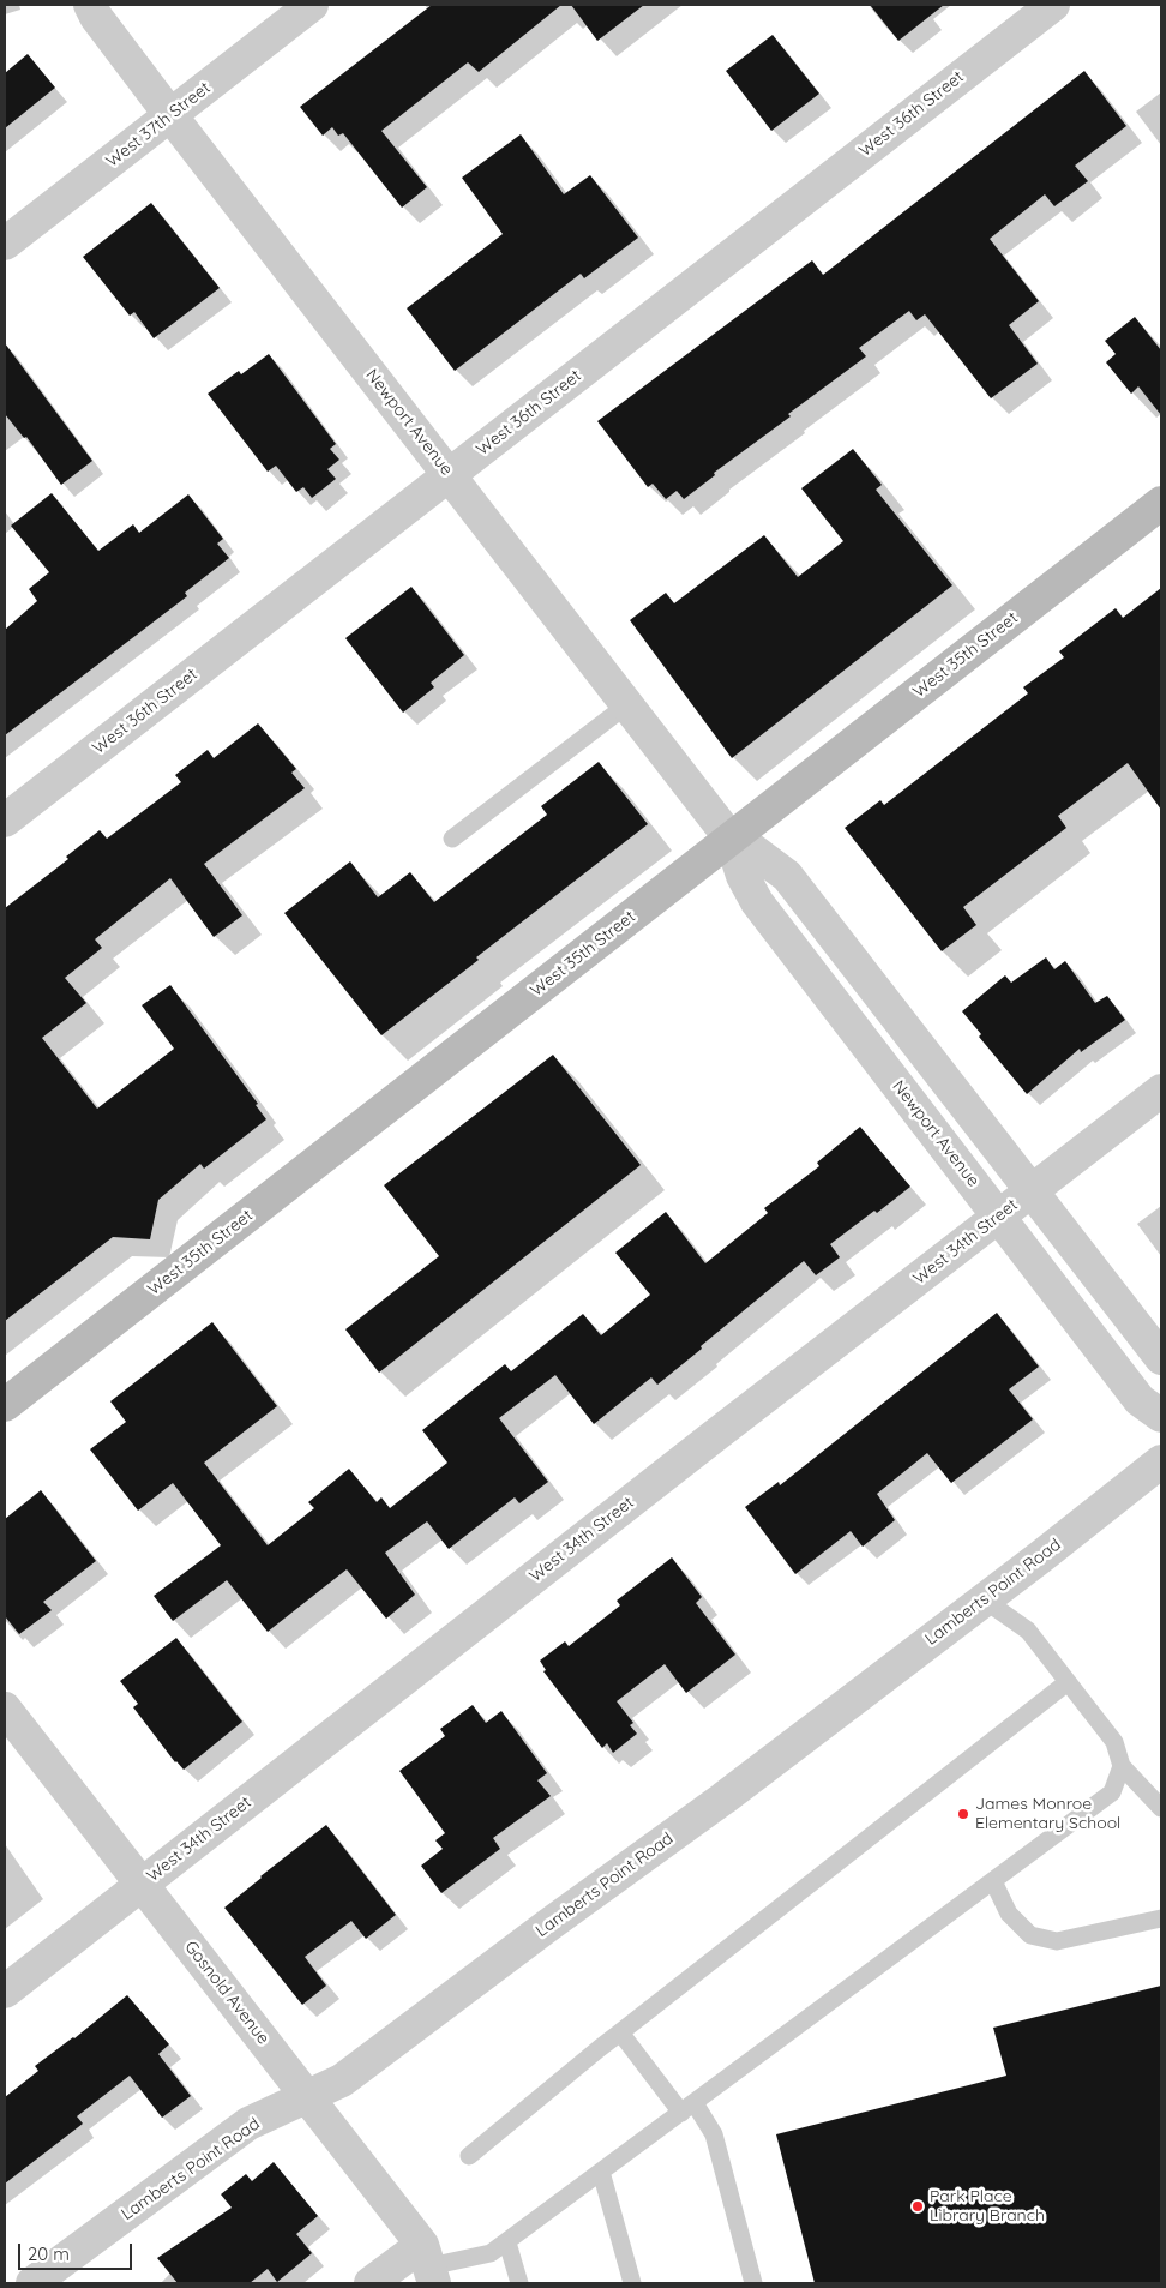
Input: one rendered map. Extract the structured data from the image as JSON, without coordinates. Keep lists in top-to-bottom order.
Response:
{
  "streets": {
    "street": [
      "West 36th Street",
      "West 37th Street",
      "Newport Avenue",
      "West 35th Street",
      "West 34th Street",
      "Lamberts Point Road",
      "Gosnold Avenue"
    ]
  },
  "crossings": [
    ["West 36th Street", "Newport Avenue"],
    ["West 37th Street", "Newport Avenue"],
    ["Newport Avenue", "West 35th Street"],
    ["Newport Avenue", "West 34th Street"],
    ["West 34th Street", "Gosnold Avenue"],
    ["Lamberts Point Road", "Gosnold Avenue"]
  ],
  "places": ["James Monroe Elementary School", "Park Place Library Branch"],
  "scale_bar": "20 m"
}
